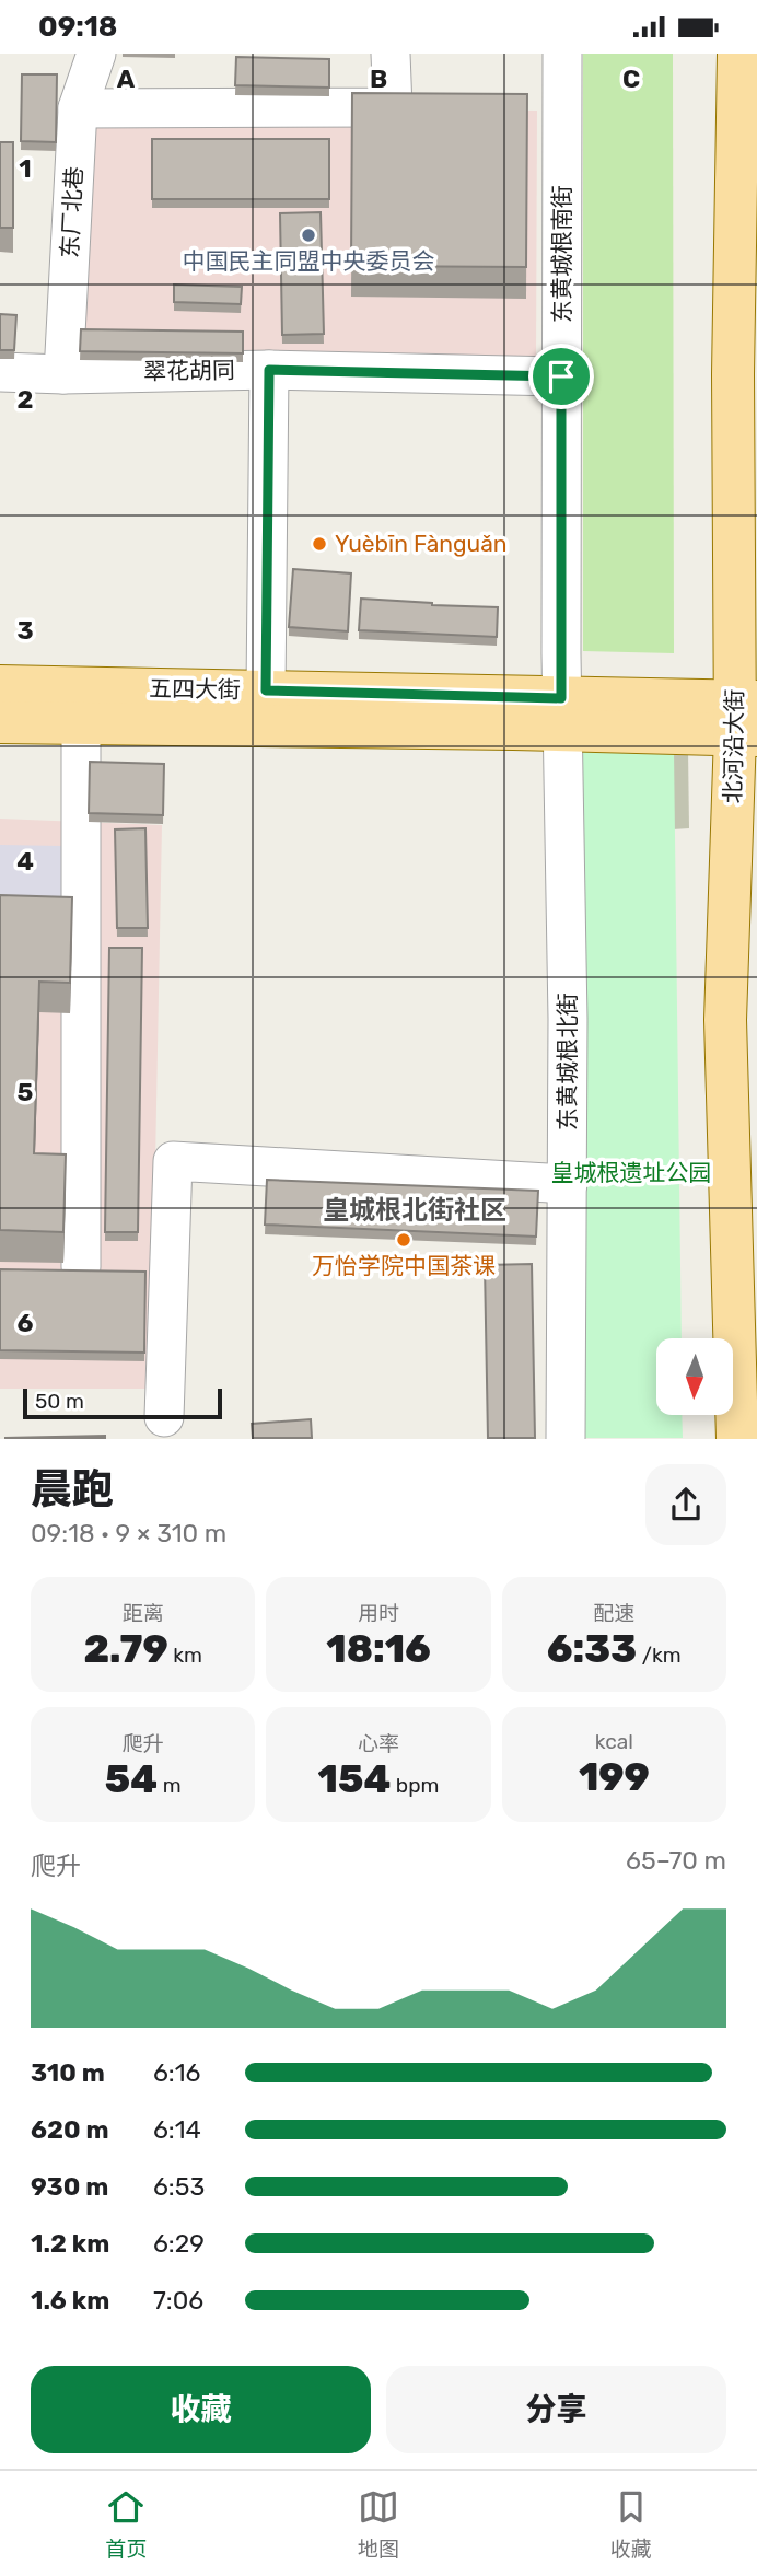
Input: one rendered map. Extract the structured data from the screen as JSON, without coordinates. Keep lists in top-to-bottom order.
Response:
{
  "streets": {
    "main road": ["五四大街", "北河沿大街"],
    "street": [
      "东厂北巷",
      "东黄城根南街",
      "翠花胡同",
      "东黄城根北街"
    ]
  },
  "crossings": [
    ["东厂北巷", "翠花胡同"],
    ["东黄城根南街", "翠花胡同"],
    ["东黄城根南街", "五四大街"],
    ["东黄城根南街", "东黄城根北街"],
    ["五四大街", "北河沿大街"],
    ["五四大街", "东黄城根北街"]
  ],
  "districts": ["皇城根北街社区"],
  "parks": ["皇城根遗址公园"],
  "places": ["中国民主同盟中央委员会", "Yuèbīn Fànguǎn", "万怡学院中国茶课"],
  "scale_bar": "50 m",
  "north": "bottom",
  "page": {
    "status": "09:18",
    "scale": "50 m",
    "heading": ["晨跑", "09:18 · 9 × 310 m"],
    "stats": [
      ["距离", "2.79 km"],
      ["用时", "18:16"],
      ["配速", "6:33 /km"],
      ["爬升", "54 m"],
      ["心率", "154 bpm"],
      ["kcal", "199"]
    ],
    "chart": ["爬升", "65–70 m"],
    "list": [
      {
        "name": "310 m",
        "note": "6:16"
      },
      {
        "name": "620 m",
        "note": "6:14"
      },
      {
        "name": "930 m",
        "note": "6:53"
      },
      {
        "name": "1.2 km",
        "note": "6:29"
      },
      {
        "name": "1.6 km",
        "note": "7:06"
      }
    ],
    "buttons": ["收藏", "分享"],
    "tabs": ["首页", "地图", "收藏"]
  },
  "grid": {
    "columns": ["A", "B", "C"],
    "rows": [
      "1",
      "2",
      "3",
      "4",
      "5",
      "6"
    ]
  }
}
